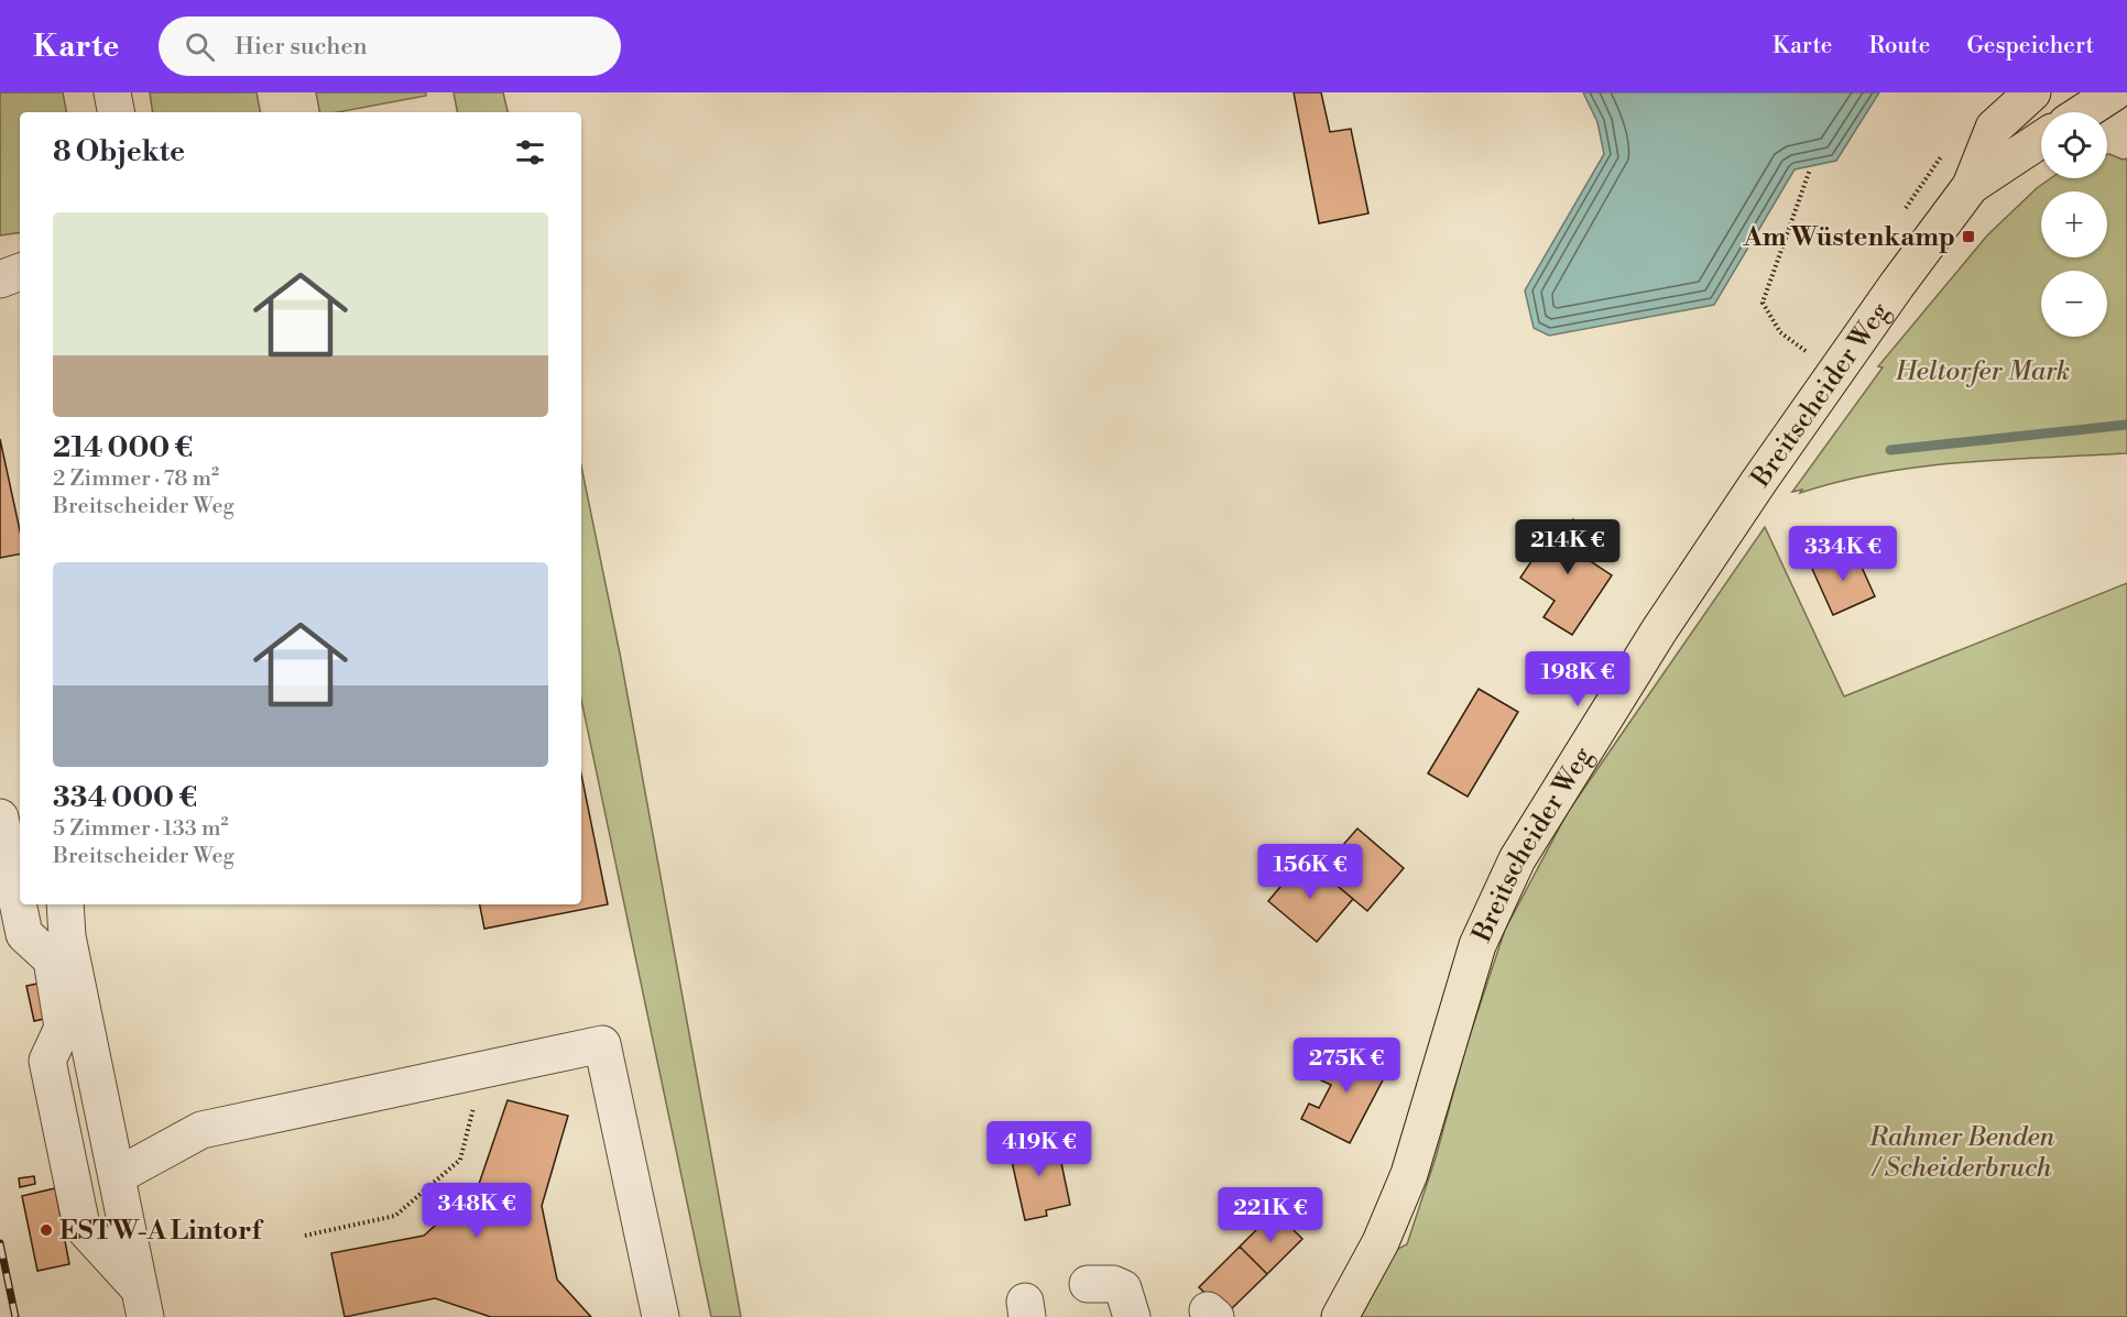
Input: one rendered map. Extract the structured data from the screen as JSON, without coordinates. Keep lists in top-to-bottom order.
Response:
{
  "streets": {
    "main road": ["Breitscheider Weg"]
  },
  "parks": ["Heltorfer Mark", "Rahmer Benden / Scheiderbruch"],
  "places": {
    "transit": ["Am Wüstenkamp"],
    "other": ["ESTW-A Lintorf"]
  },
  "page": {
    "header": "Karte",
    "search": "Hier suchen",
    "nav": ["Karte", "Route", "Gespeichert"],
    "map_buttons": ["+", "−"],
    "heading": "8 Objekte",
    "list": [
      {
        "name": "214 000 €",
        "note": "2 Zimmer · 78 m² · Breitscheider Weg"
      },
      {
        "name": "334 000 €",
        "note": "5 Zimmer · 133 m² · Breitscheider Weg"
      }
    ],
    "price": [
      "214K €",
      "334K €",
      "198K €",
      "156K €",
      "275K €",
      "419K €",
      "348K €",
      "221K €"
    ]
  }
}
